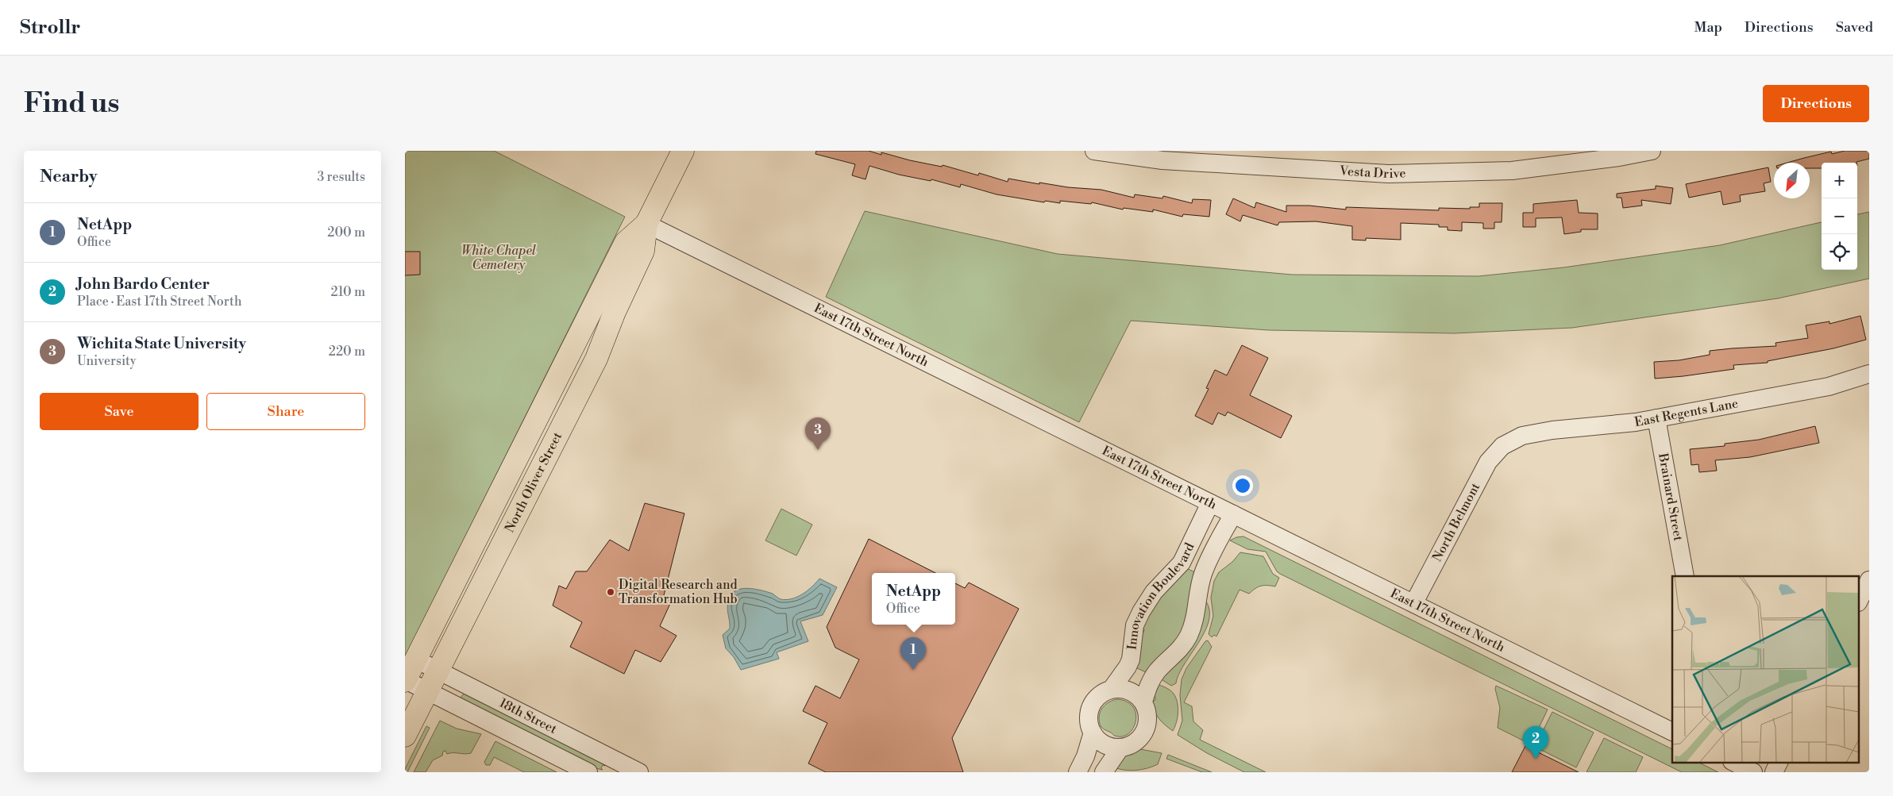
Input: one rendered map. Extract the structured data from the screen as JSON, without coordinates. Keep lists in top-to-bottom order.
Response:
{
  "streets": {
    "main road": ["North Oliver Street"],
    "street": [
      "Vesta Drive",
      "East 17th Street North",
      "East Regents Lane",
      "Brainard Street",
      "North Belmont",
      "Innovation Boulevard",
      "18th Street"
    ]
  },
  "crossings": [
    ["East 17th Street North", "North Oliver Street"],
    ["East 17th Street North", "North Belmont"],
    ["East 17th Street North", "Innovation Boulevard"],
    ["East Regents Lane", "Brainard Street"],
    ["East Regents Lane", "North Belmont"],
    ["North Oliver Street", "18th Street"]
  ],
  "parks": ["White Chapel Cemetery"],
  "places": ["Digital Research and Transformation Hub"],
  "north": "bottom left",
  "page": {
    "header": "Strollr",
    "nav": ["Map", "Directions", "Saved"],
    "buttons": [
      "Directions",
      ["Save", "Share"]
    ],
    "title": "Find us",
    "heading": ["Nearby", "3 results"],
    "map_buttons": ["+", "−"],
    "list": [
      {
        "mark": "1",
        "name": "NetApp",
        "note": "Office",
        "value": "200 m"
      },
      {
        "mark": "2",
        "name": "John Bardo Center",
        "note": "Place · East 17th Street North",
        "value": "210 m"
      },
      {
        "mark": "3",
        "name": "Wichita State University",
        "note": "University",
        "value": "220 m"
      }
    ],
    "pins": ["3", "1", "2"],
    "popup": ["NetApp", "Office"]
  }
}
